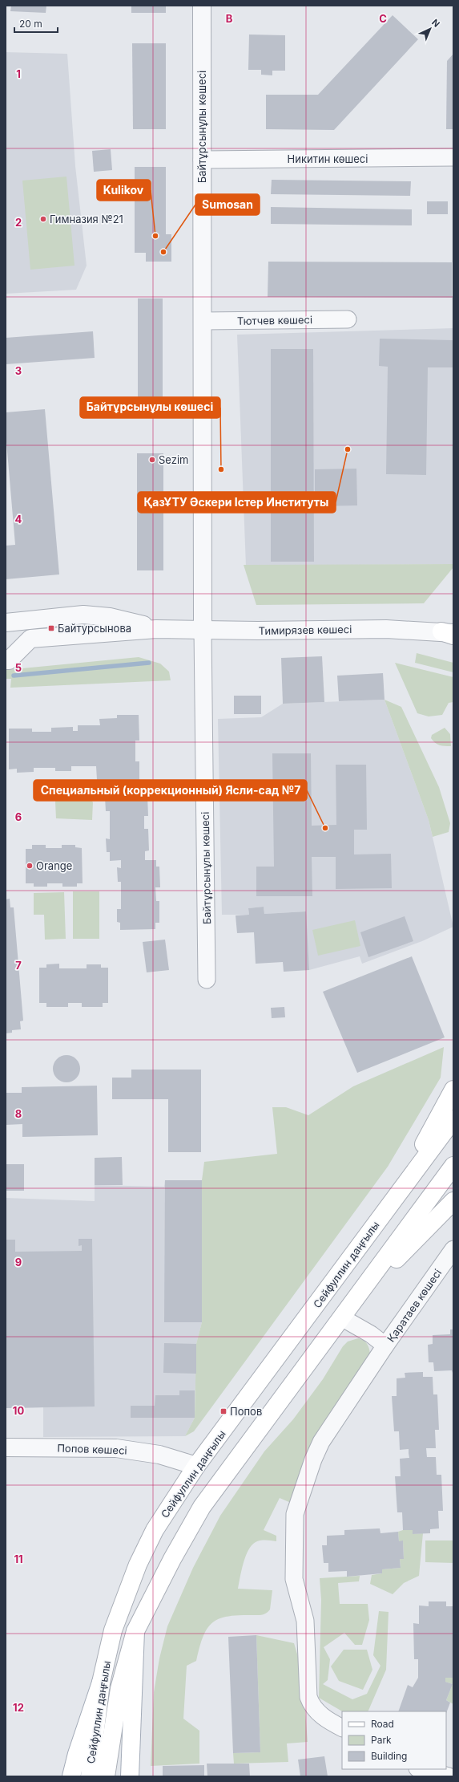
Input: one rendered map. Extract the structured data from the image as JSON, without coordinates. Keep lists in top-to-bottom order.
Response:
{
  "streets": {
    "main road": ["Сейфуллин даңғылы"],
    "street": [
      "Байтұрсынұлы көшесі",
      "Никитин көшесі",
      "Тютчев көшесі",
      "Тимирязев көшесі",
      "Қаратаев көшесі",
      "Попов көшесі"
    ]
  },
  "crossings": [
    ["Байтұрсынұлы көшесі", "Никитин көшесі"],
    ["Байтұрсынұлы көшесі", "Тютчев көшесі"],
    ["Байтұрсынұлы көшесі", "Тимирязев көшесі"],
    ["Сейфуллин даңғылы", "Қаратаев көшесі"],
    ["Сейфуллин даңғылы", "Попов көшесі"]
  ],
  "places": {
    "other": [
      "Гимназия №21",
      "Kulikov",
      "Sumosan",
      "ҚазҰТУ Әскери Істер Институты",
      "Sezim",
      "Байтұрсынұлы көшесі",
      "Специальный (коррекционный) Ясли-сад №7",
      "Orange"
    ],
    "transit": ["Байтурсынова", "Попов"]
  },
  "legend": ["Road", "Park", "Building"],
  "scale_bar": "20 m",
  "north": "top right",
  "grid": {
    "columns": ["B", "C"],
    "rows": [
      "1",
      "2",
      "3",
      "4",
      "5",
      "6",
      "7",
      "8",
      "9",
      "10",
      "11",
      "12"
    ]
  }
}
